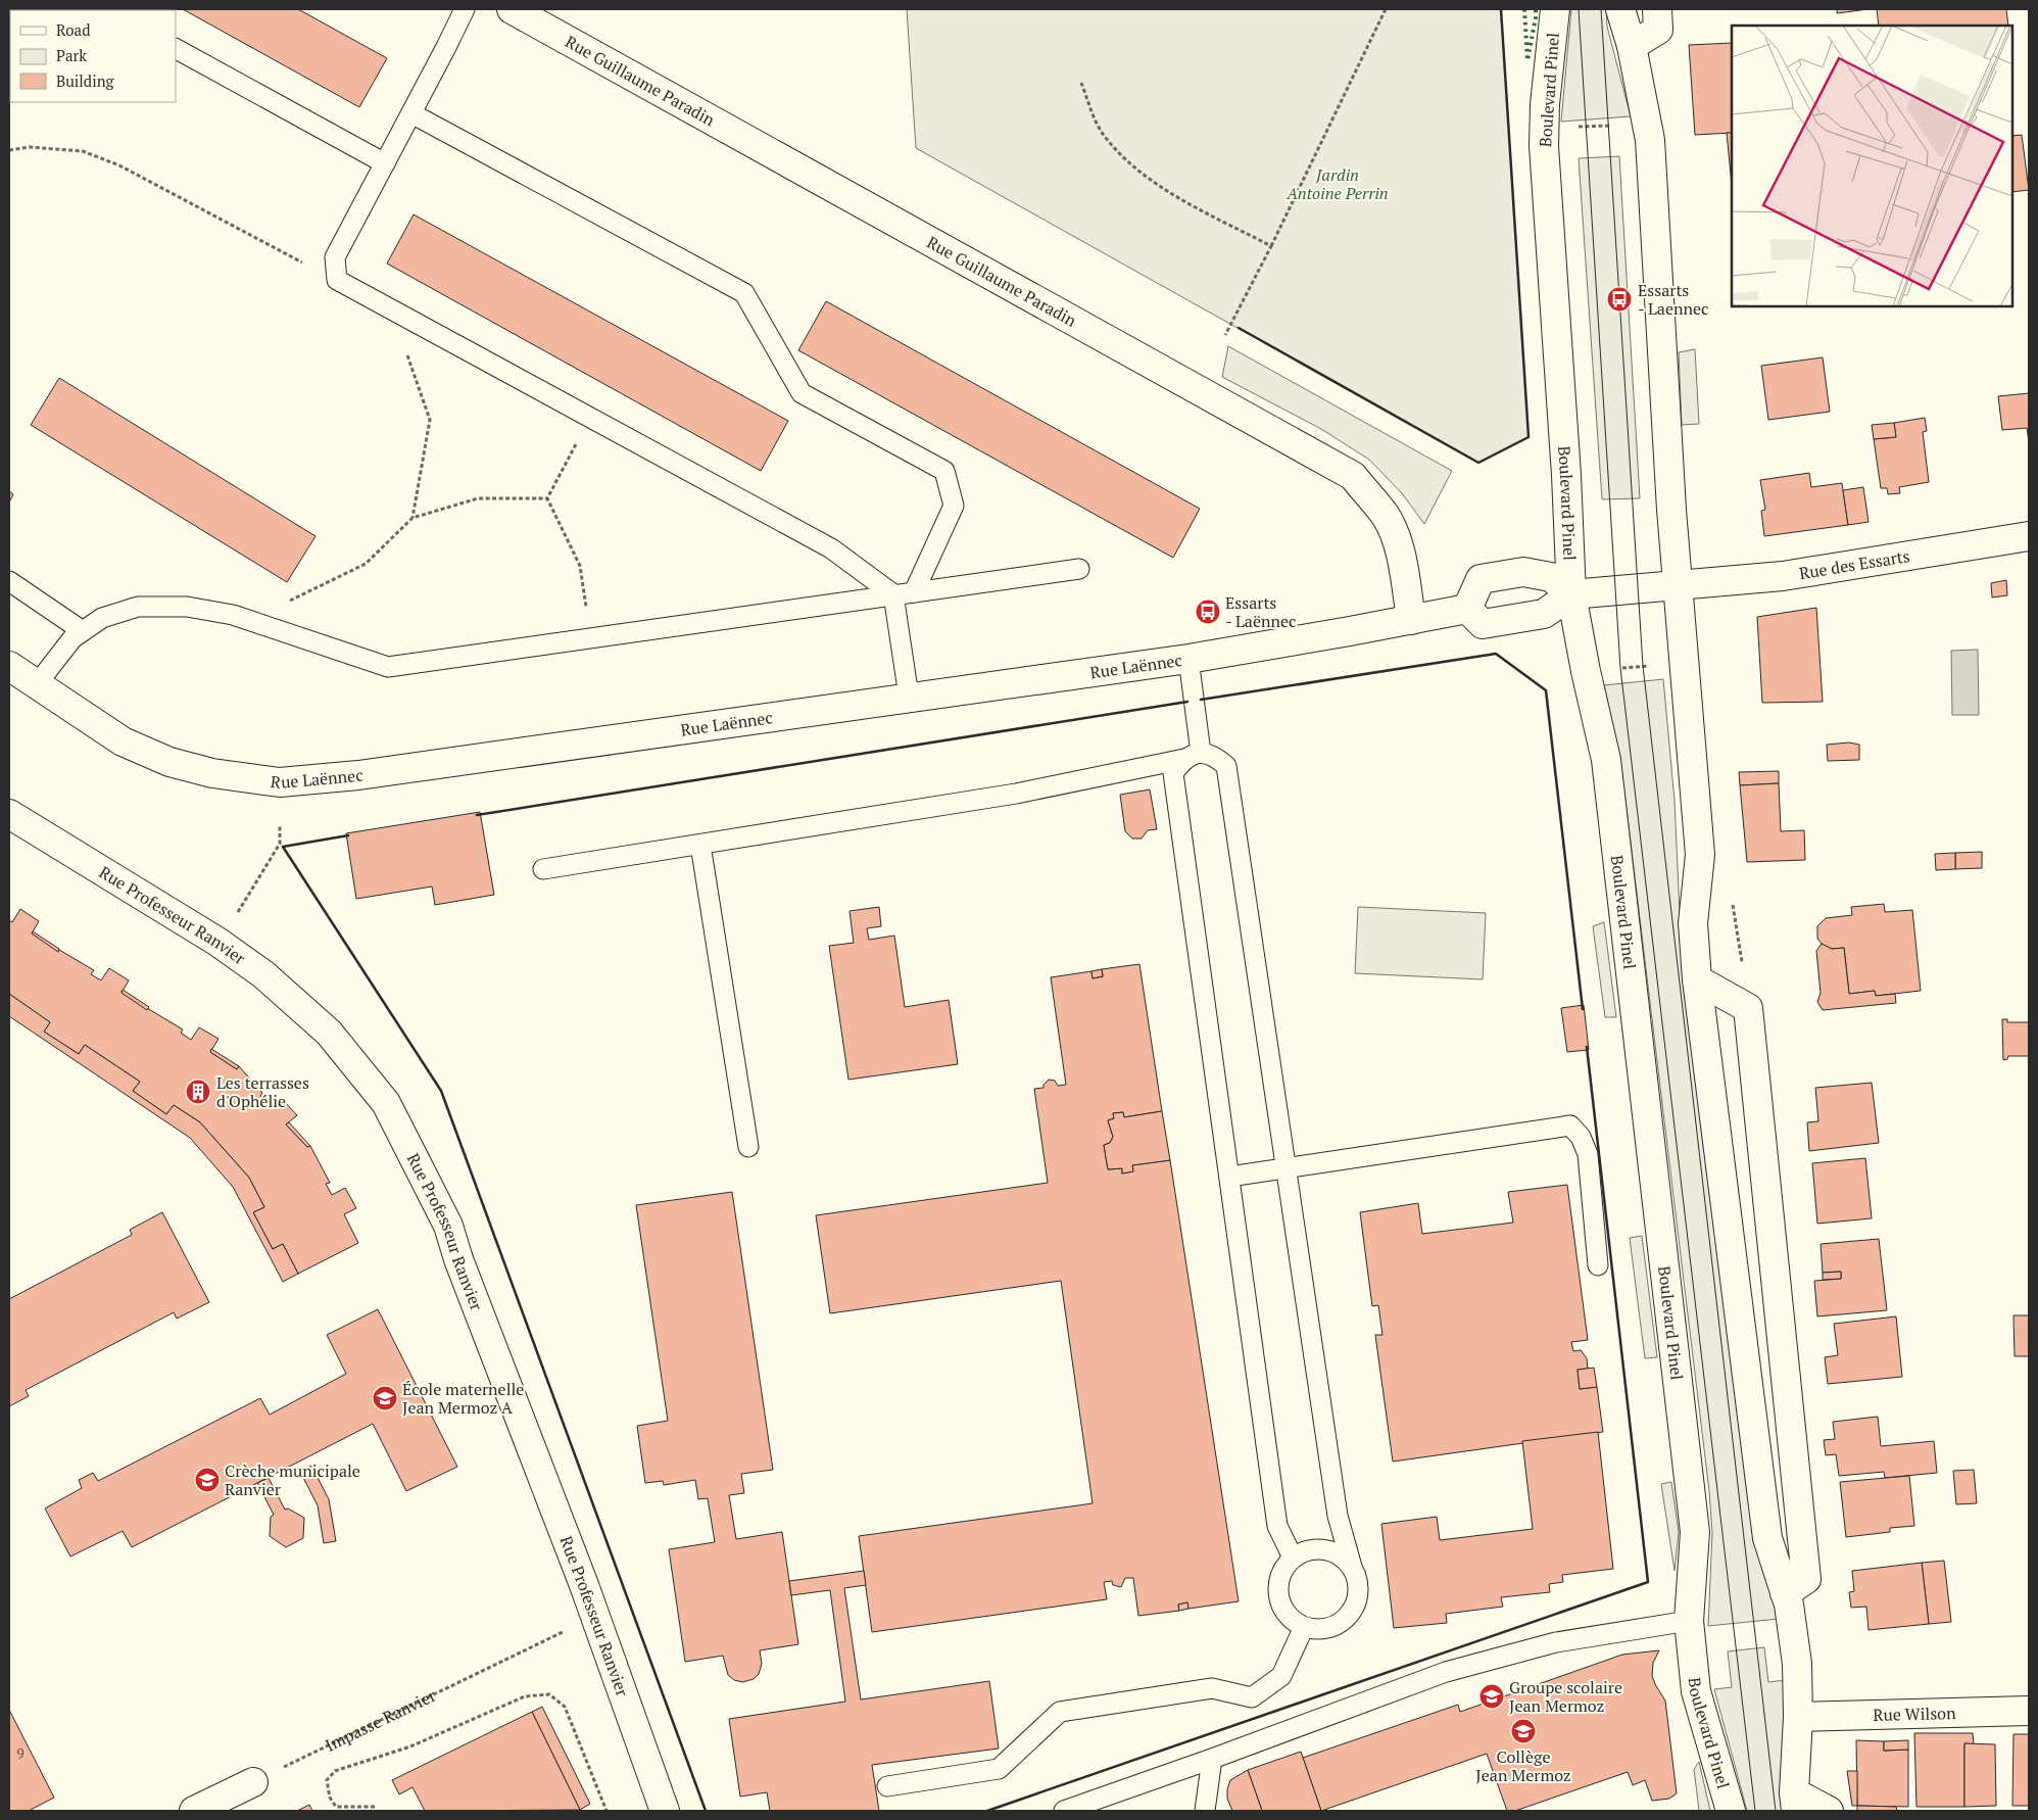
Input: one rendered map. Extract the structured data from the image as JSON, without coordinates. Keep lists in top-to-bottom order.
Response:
{
  "streets": {
    "street": [
      "Rue Guillaume Paradin",
      "Boulevard Pinel",
      "Rue des Essarts",
      "Rue Laënnec",
      "Rue Professeur Ranvier",
      "Rue Wilson"
    ],
    "path": ["Impasse Ranvier"]
  },
  "crossings": [
    ["Rue Guillaume Paradin", "Rue Laënnec"]
  ],
  "parks": ["Jardin Antoine Perrin"],
  "places": {
    "bus stop": ["Essarts - Laennec", "Essarts - Laënnec"],
    "building": ["Les terrasses d'Ophélie"],
    "school or university": [
      "École maternelle Jean Mermoz A",
      "Crèche municipale Ranvier",
      "Groupe scolaire Jean Mermoz",
      "Collège Jean Mermoz"
    ]
  },
  "house_numbers": ["9"],
  "legend": ["Road", "Park", "Building"]
}
